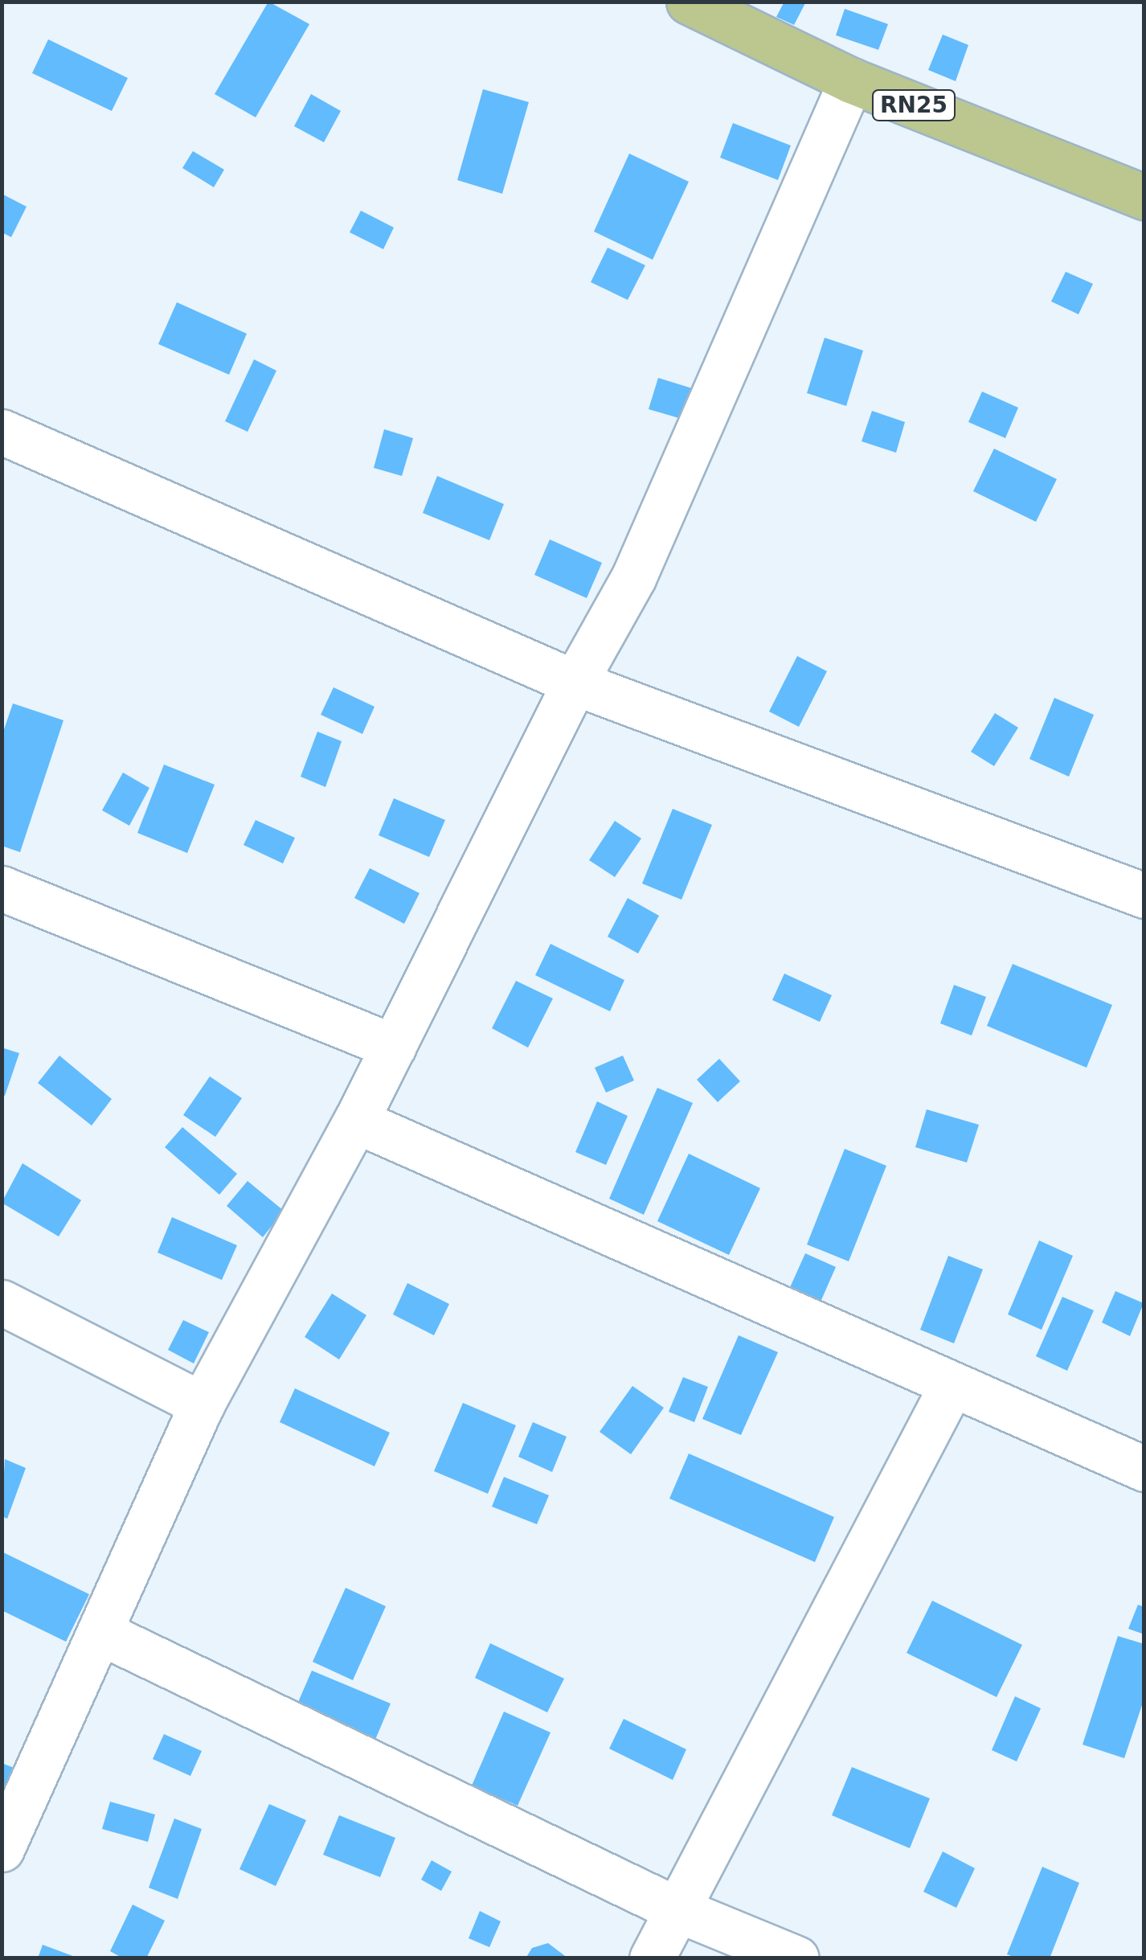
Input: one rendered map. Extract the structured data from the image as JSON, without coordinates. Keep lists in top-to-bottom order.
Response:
{
  "streets": {
    "main road": ["RN25"]
  }
}
